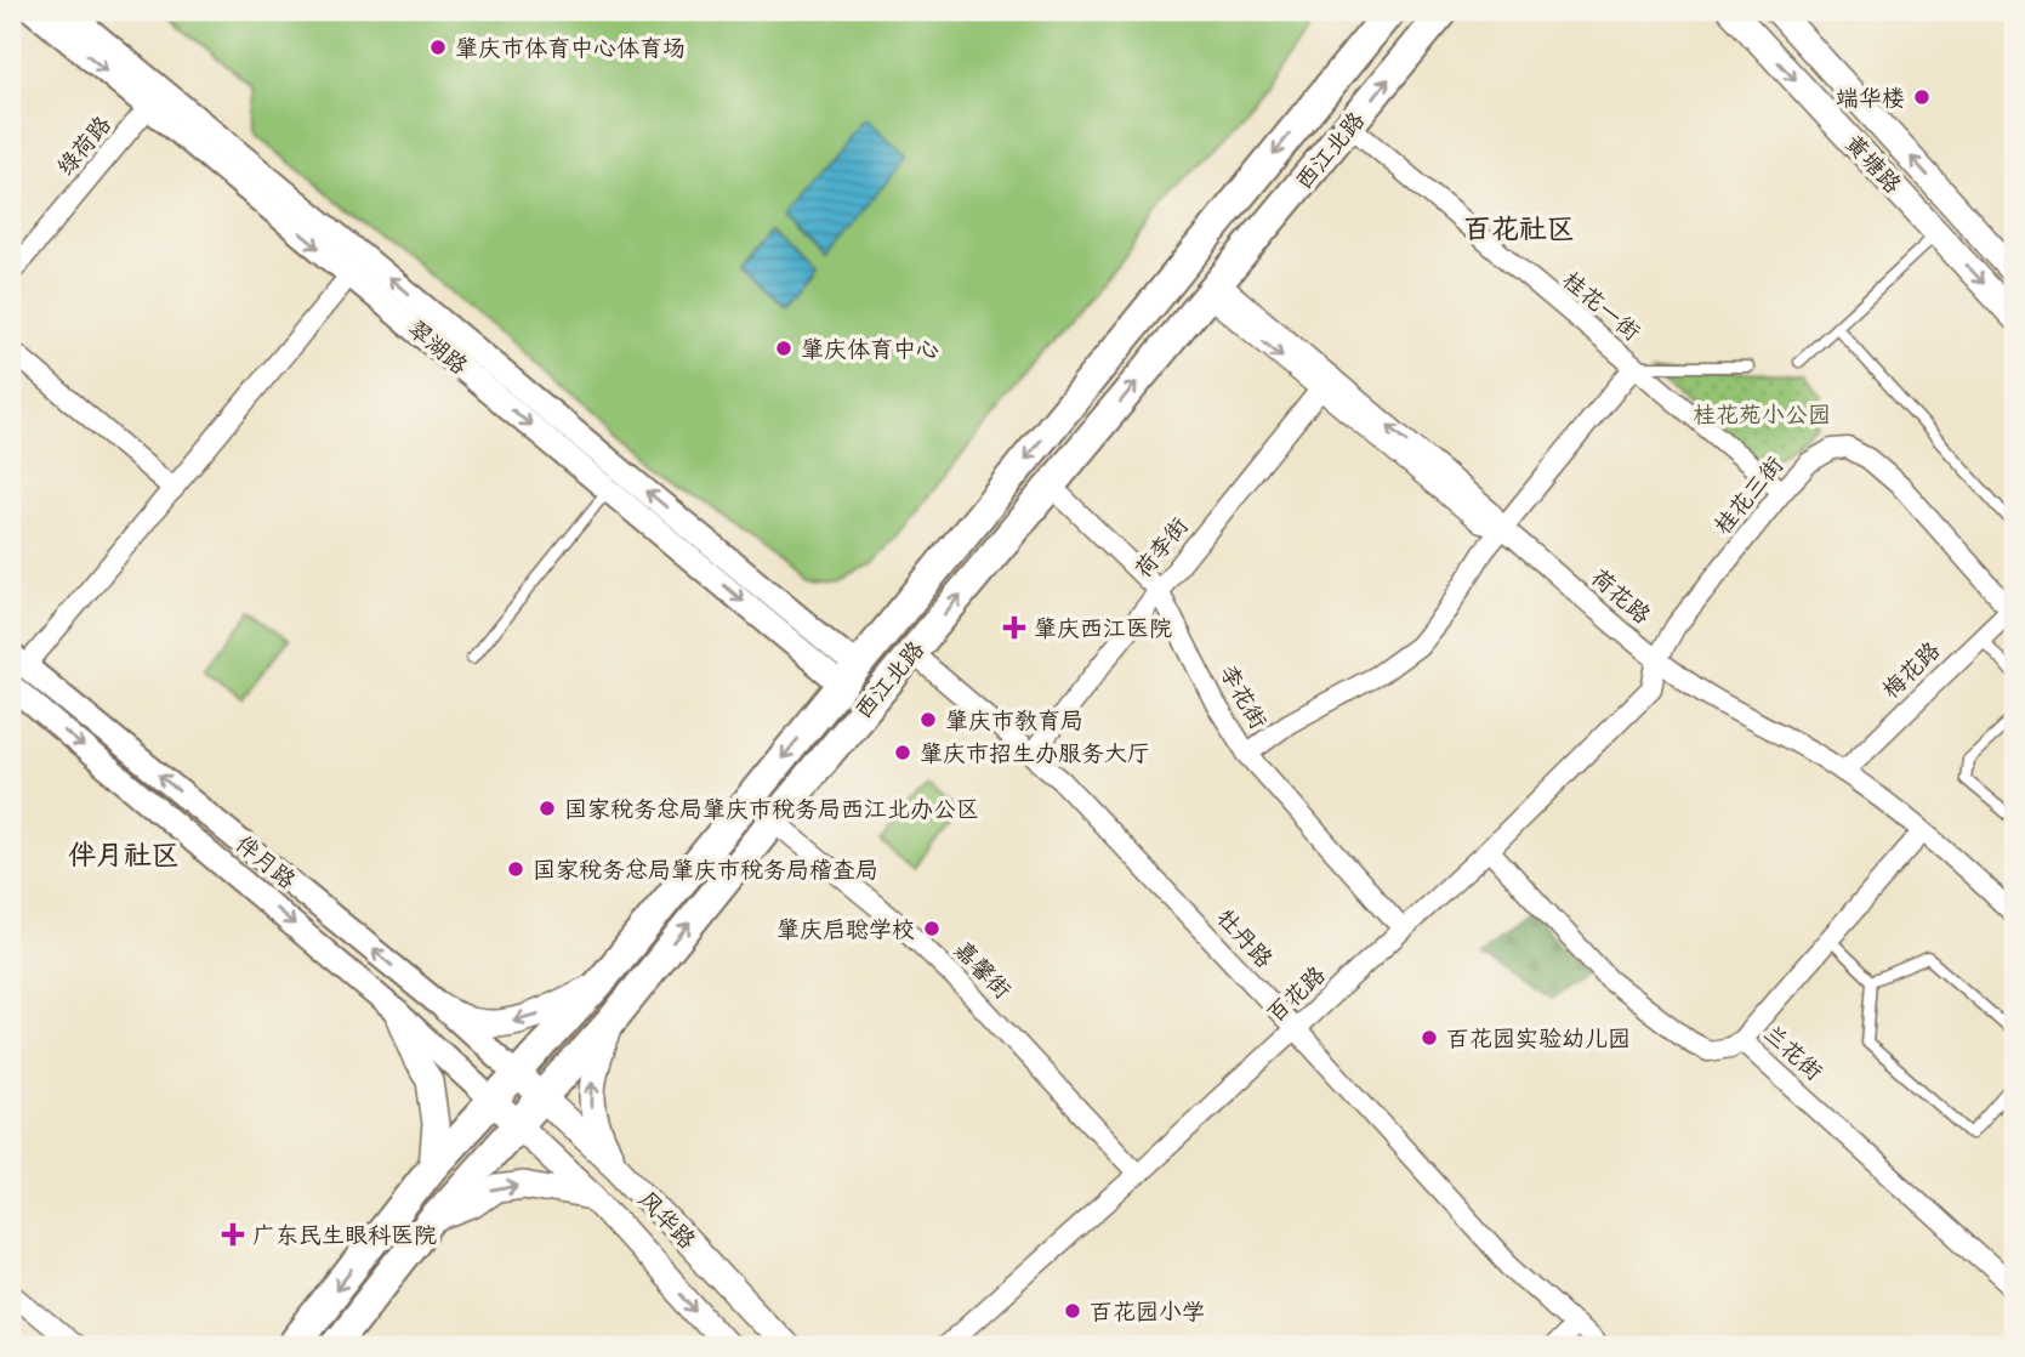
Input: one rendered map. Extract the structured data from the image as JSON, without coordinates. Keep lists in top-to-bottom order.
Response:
{
  "streets": {
    "main road": ["西江北路", "黄塘路", "风华路"],
    "street": [
      "绿荷路",
      "桂花一街",
      "翠湖路",
      "桂花三街",
      "荷李街",
      "荷花路",
      "梅花路",
      "李花街",
      "伴月路",
      "牡丹路",
      "嘉馨街",
      "百花路",
      "兰花街"
    ]
  },
  "crossings": [
    ["绿荷路", "翠湖路"],
    ["西江北路", "桂花一街"],
    ["西江北路", "翠湖路"],
    ["西江北路", "荷花路"],
    ["西江北路", "李花街"],
    ["西江北路", "伴月路"],
    ["西江北路", "牡丹路"],
    ["西江北路", "嘉馨街"],
    ["西江北路", "风华路"],
    ["桂花一街", "桂花三街"],
    ["桂花三街", "荷花路"],
    ["桂花三街", "梅花路"],
    ["桂花三街", "百花路"],
    ["荷李街", "荷花路"],
    ["荷李街", "李花街"],
    ["荷李街", "牡丹路"],
    ["荷花路", "梅花路"],
    ["荷花路", "百花路"],
    ["荷花路", "兰花街"],
    ["李花街", "百花路"],
    ["伴月路", "风华路"],
    ["牡丹路", "百花路"],
    ["嘉馨街", "百花路"]
  ],
  "districts": ["百花社区", "伴月社区"],
  "parks": ["桂花苑小公园"],
  "places": {
    "other": [
      "肇庆市体育中心体育场",
      "端华楼",
      "肇庆体育中心",
      "肇庆市教育局",
      "肇庆市招生办服务大厅",
      "国家税务总局肇庆市税务局西江北办公区",
      "国家税务总局肇庆市税务局稽查局",
      "肇庆启聪学校",
      "百花园实验幼儿园",
      "百花园小学"
    ],
    "health": ["肇庆西江医院", "广东民生眼科医院"]
  }
}
